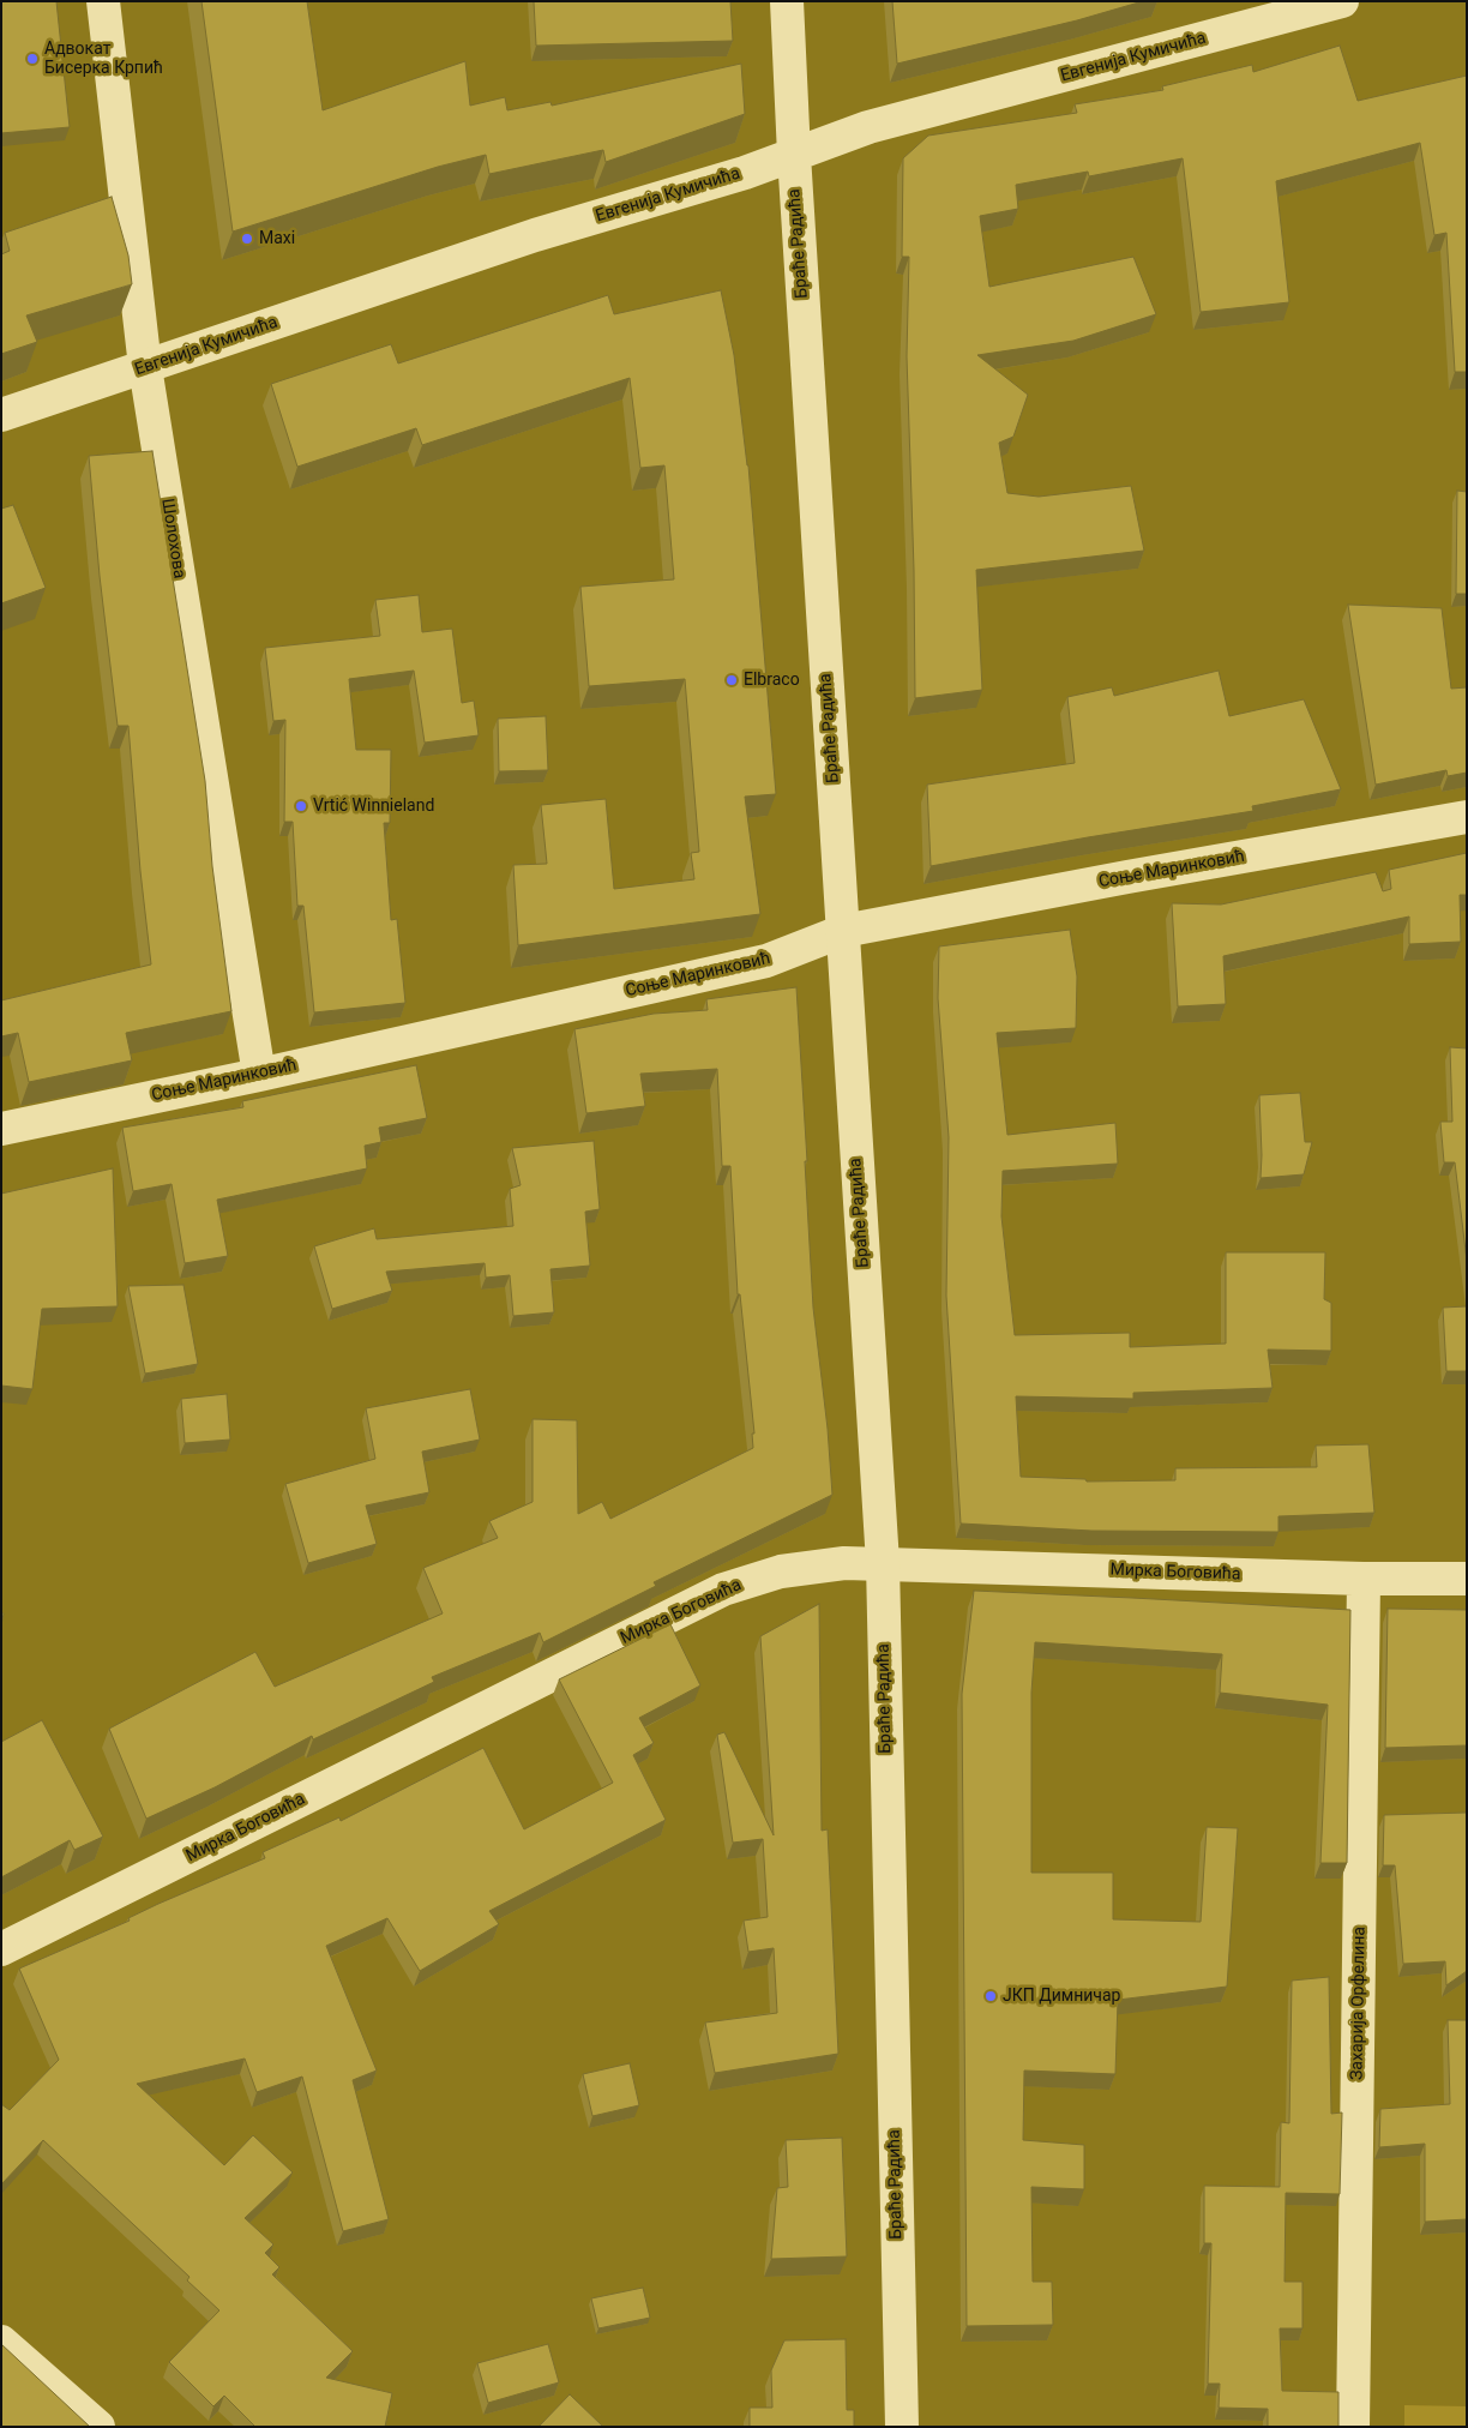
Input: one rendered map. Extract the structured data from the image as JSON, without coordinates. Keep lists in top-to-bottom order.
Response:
{
  "streets": {
    "street": [
      "Евгенија Кумичића",
      "Браће Радића",
      "Шолохова",
      "Соње Маринковић",
      "Мирка Боговића",
      "Захарија Орфелина"
    ]
  },
  "crossings": [
    ["Евгенија Кумичића", "Браће Радића"],
    ["Евгенија Кумичића", "Шолохова"],
    ["Браће Радића", "Соње Маринковић"],
    ["Браће Радића", "Мирка Боговића"],
    ["Шолохова", "Соње Маринковић"],
    ["Мирка Боговића", "Захарија Орфелина"]
  ],
  "places": [
    "Адвокат Бисерка Крпић",
    "Maxi",
    "Elbraco",
    "Vrtić Winnieland",
    "ЈКП Димничар"
  ]
}
